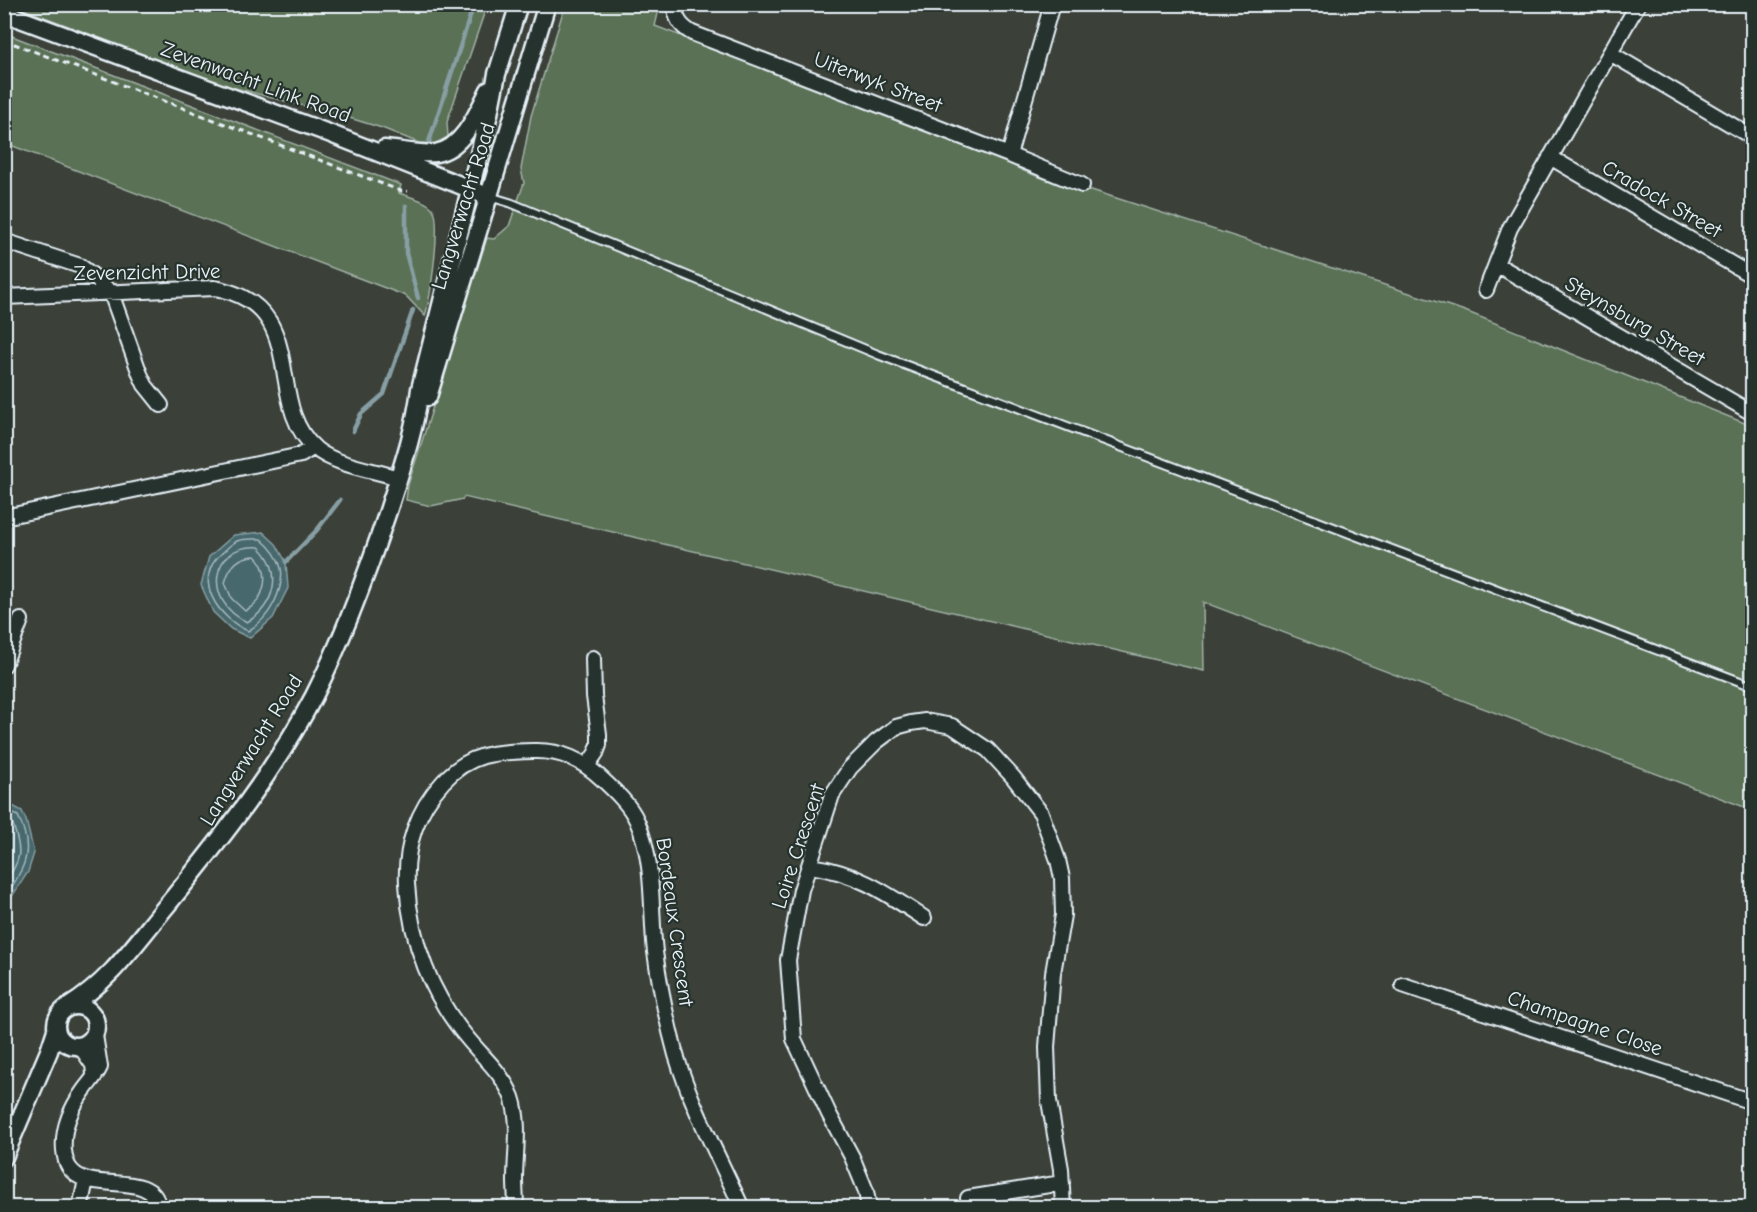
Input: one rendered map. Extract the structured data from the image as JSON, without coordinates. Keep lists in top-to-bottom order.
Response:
{
  "streets": {
    "street": [
      "Zevenwacht Link Road",
      "Uiterwyk Street",
      "Cradock Street",
      "Langverwacht Road",
      "Zevenzicht Drive",
      "Steynsburg Street",
      "Loire Crescent",
      "Bordeaux Crescent",
      "Champagne Close"
    ]
  },
  "crossings": [
    ["Zevenwacht Link Road", "Langverwacht Road"],
    ["Langverwacht Road", "Zevenzicht Drive"]
  ]
}
